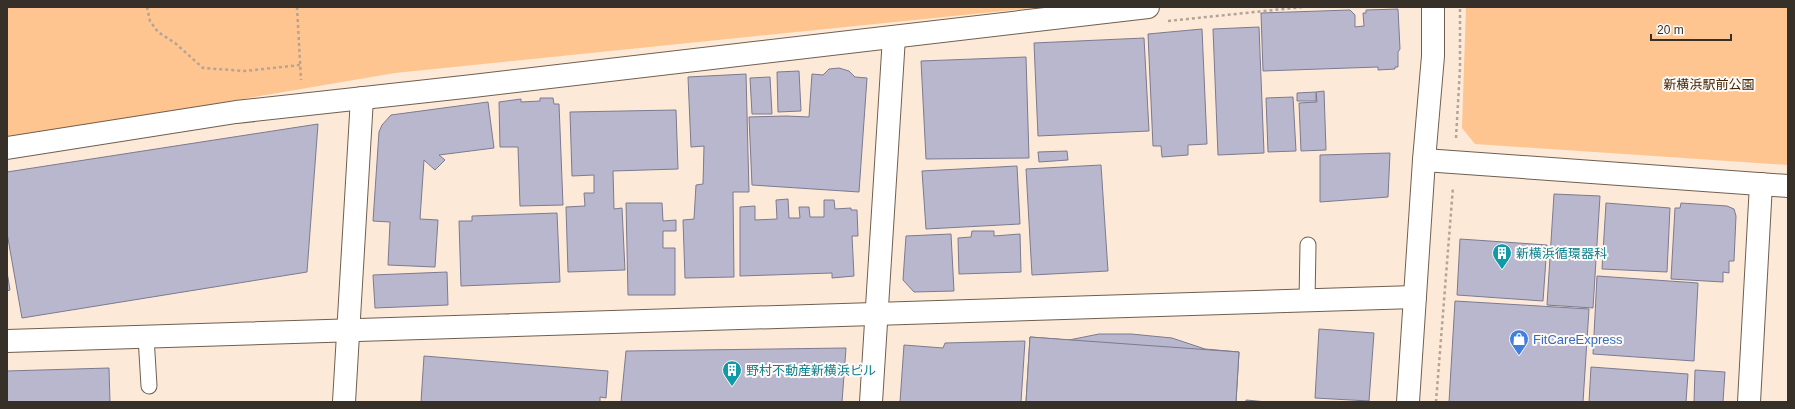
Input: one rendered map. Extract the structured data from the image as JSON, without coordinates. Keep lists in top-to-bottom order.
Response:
{
  "parks": ["新横浜駅前公園"],
  "places": {
    "building": ["新横浜循環器科", "野村不動産新横浜ビル"],
    "shop": ["FitCareExpress"]
  },
  "scale_bar": "20 m"
}
